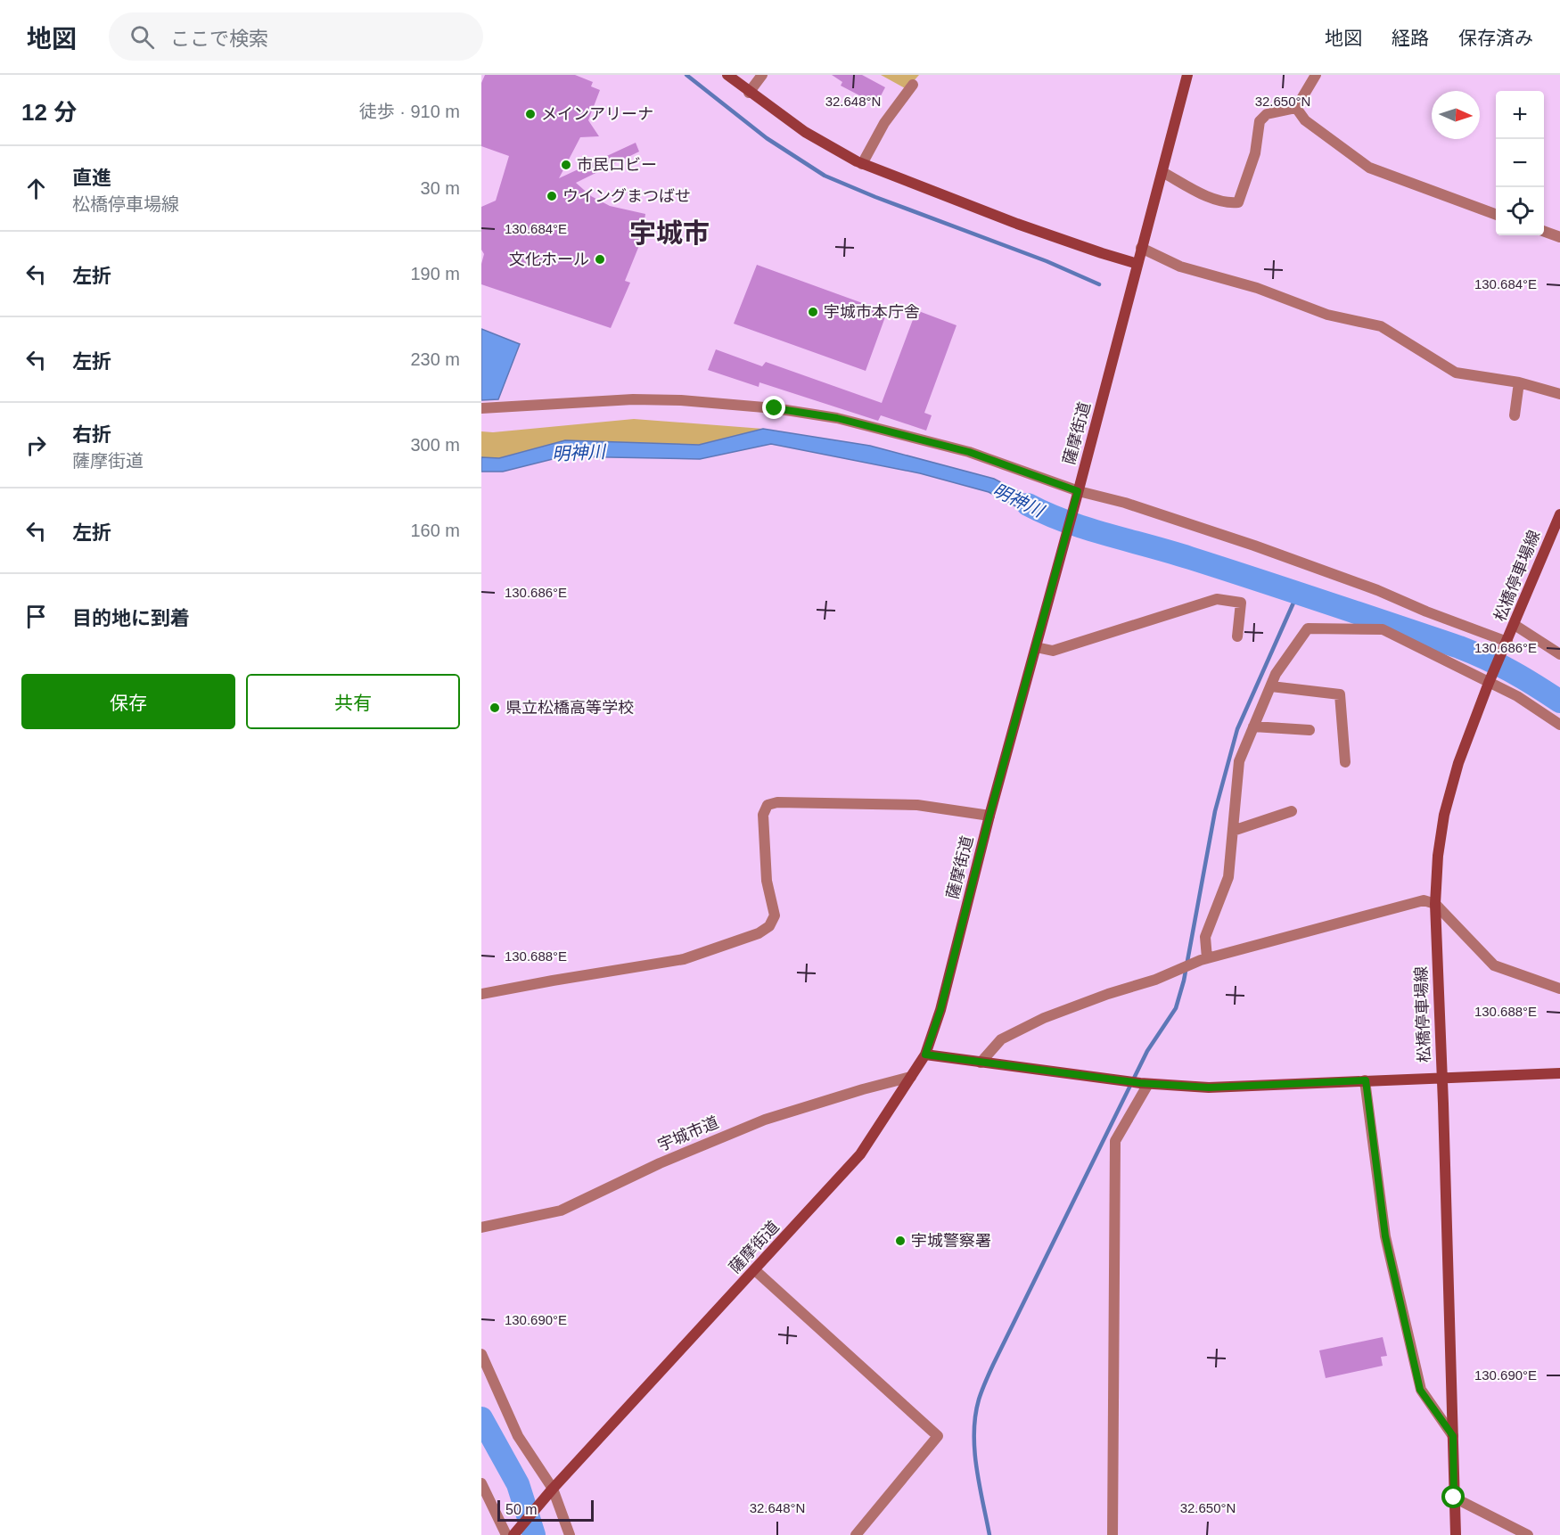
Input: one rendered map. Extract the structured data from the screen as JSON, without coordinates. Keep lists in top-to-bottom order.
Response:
{
  "streets": {
    "street": ["薩摩街道", "松橋停車場線", "宇城市道"]
  },
  "crossings": [
    ["薩摩街道", "宇城市道"]
  ],
  "districts": ["宇城市"],
  "water": ["明神川"],
  "places": [
    "メインアリーナ",
    "市民ロビー",
    "ウイングまつばせ",
    "文化ホール",
    "宇城市本庁舎",
    "県立松橋高等学校",
    "宇城警察署"
  ],
  "scale_bar": "50 m",
  "north": "right",
  "page": {
    "header": "地図",
    "search": "ここで検索",
    "nav": ["地図", "経路", "保存済み"],
    "heading": ["12 分", "徒歩 · 910 m"],
    "map_buttons": ["+", "−"],
    "list": [
      ["直進", "松橋停車場線", "30 m"],
      ["左折", "190 m"],
      ["左折", "230 m"],
      ["右折", "薩摩街道", "300 m"],
      ["左折", "160 m"],
      "目的地に到着"
    ],
    "buttons": ["保存", "共有"],
    "scale": "50 m"
  },
  "coordinates": [
    "32.648°N",
    "32.650°N",
    "130.684°E",
    "130.686°E",
    "130.688°E",
    "130.690°E"
  ]
}
